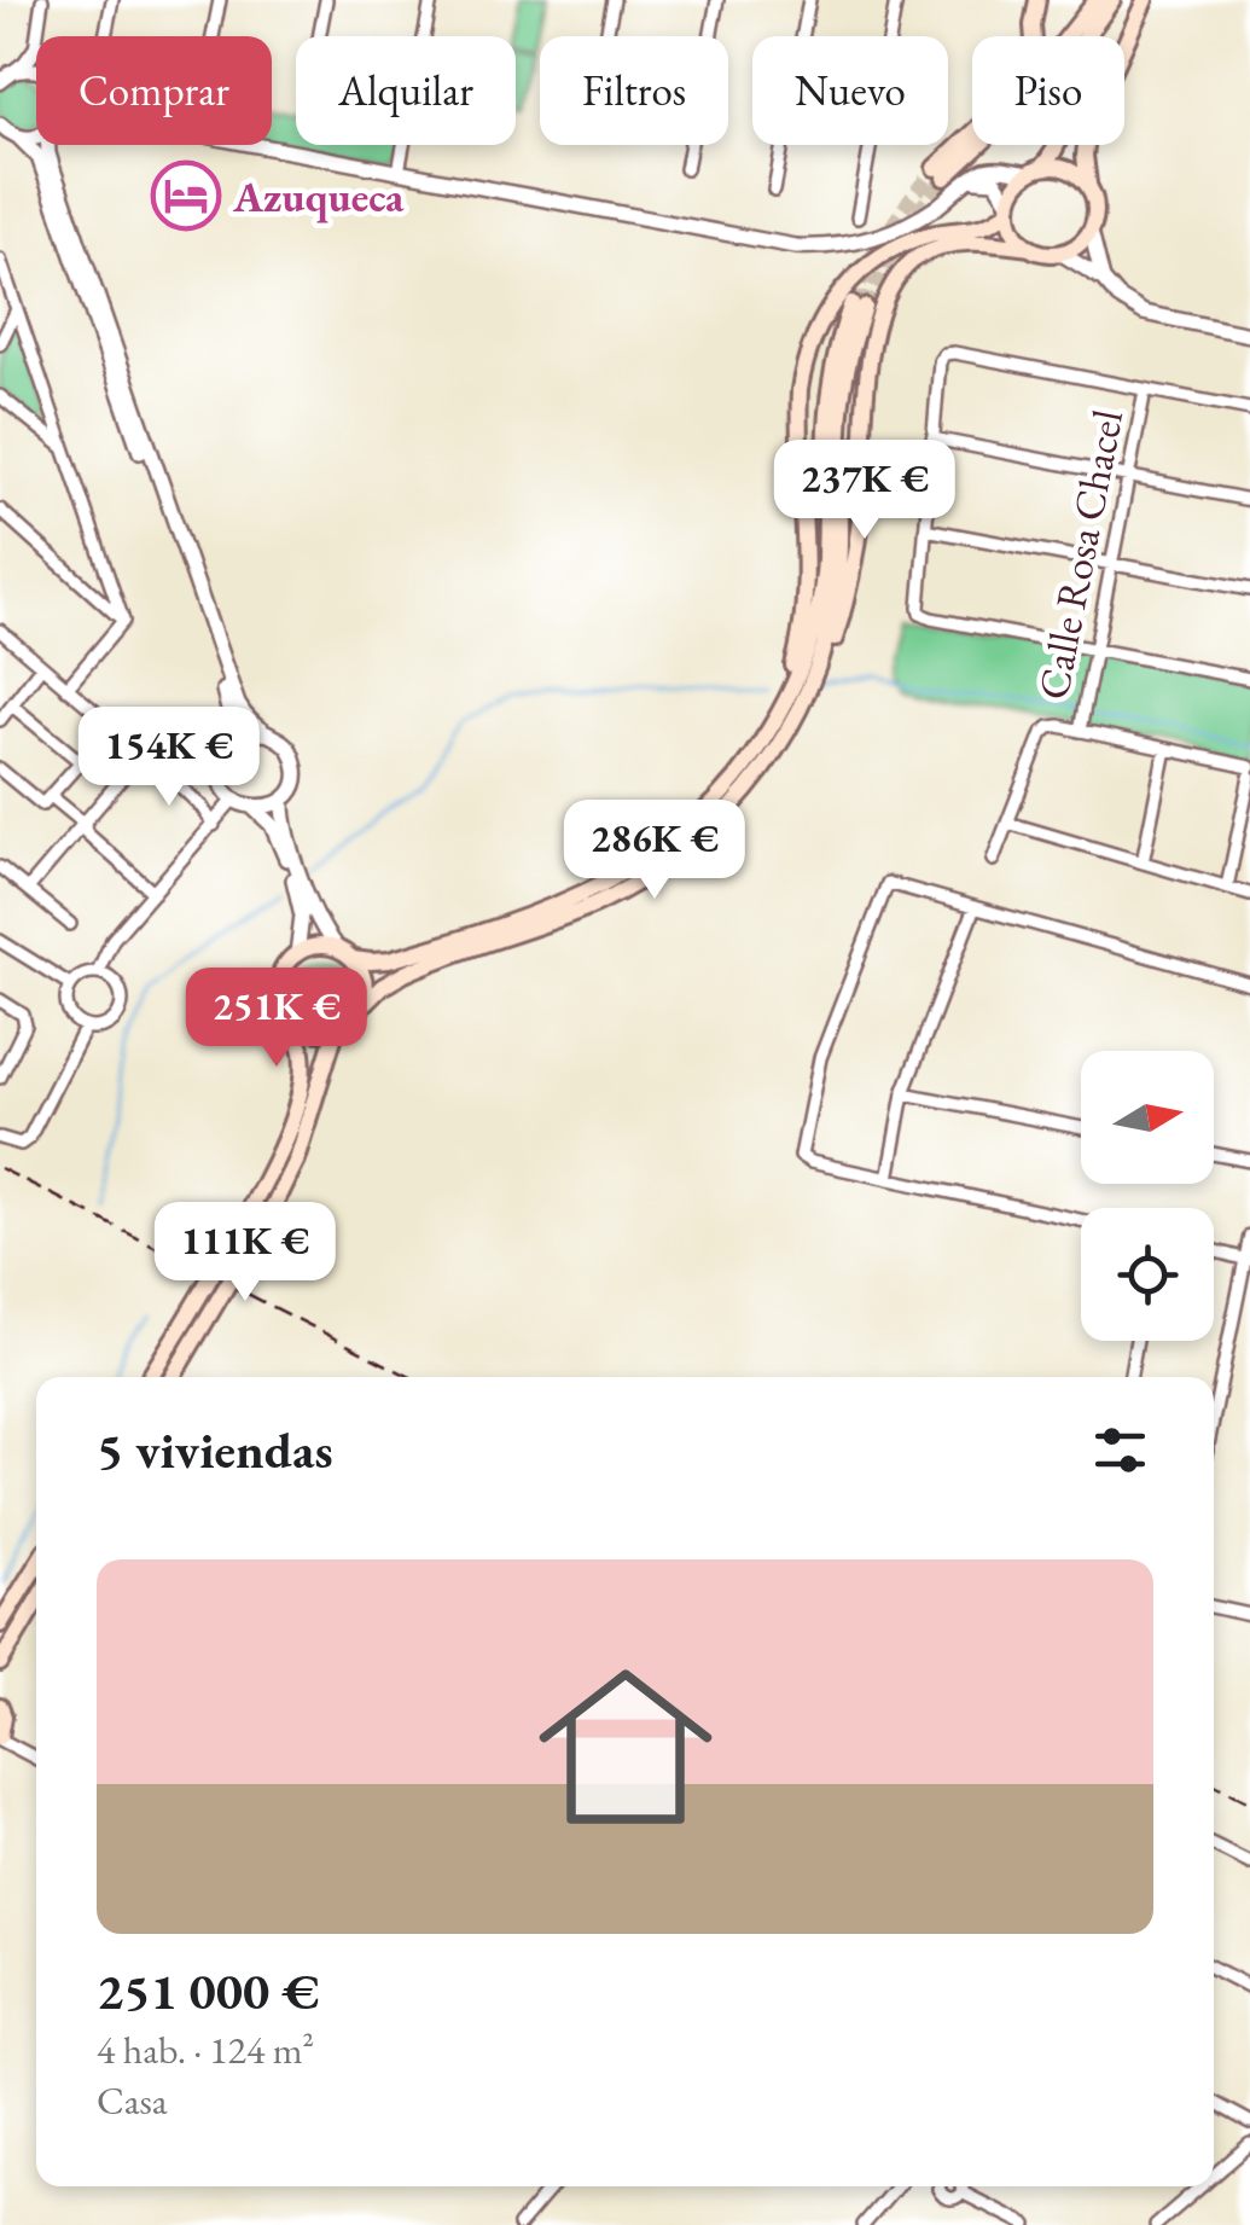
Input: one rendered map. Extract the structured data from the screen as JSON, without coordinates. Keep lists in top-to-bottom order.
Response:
{
  "streets": {
    "street": ["Calle Rosa Chacel"]
  },
  "places": {
    "hotel": ["Azuqueca"]
  },
  "north": "right",
  "page": {
    "chip": [
      "Comprar",
      "Alquilar",
      "Filtros",
      "Nuevo",
      "Piso"
    ],
    "price": [
      "237K €",
      "154K €",
      "286K €",
      "251K €",
      "111K €"
    ],
    "heading": "5 viviendas",
    "list": [
      {
        "name": "251 000 €",
        "note": "4 hab. · 124 m² · Casa"
      }
    ]
  }
}
